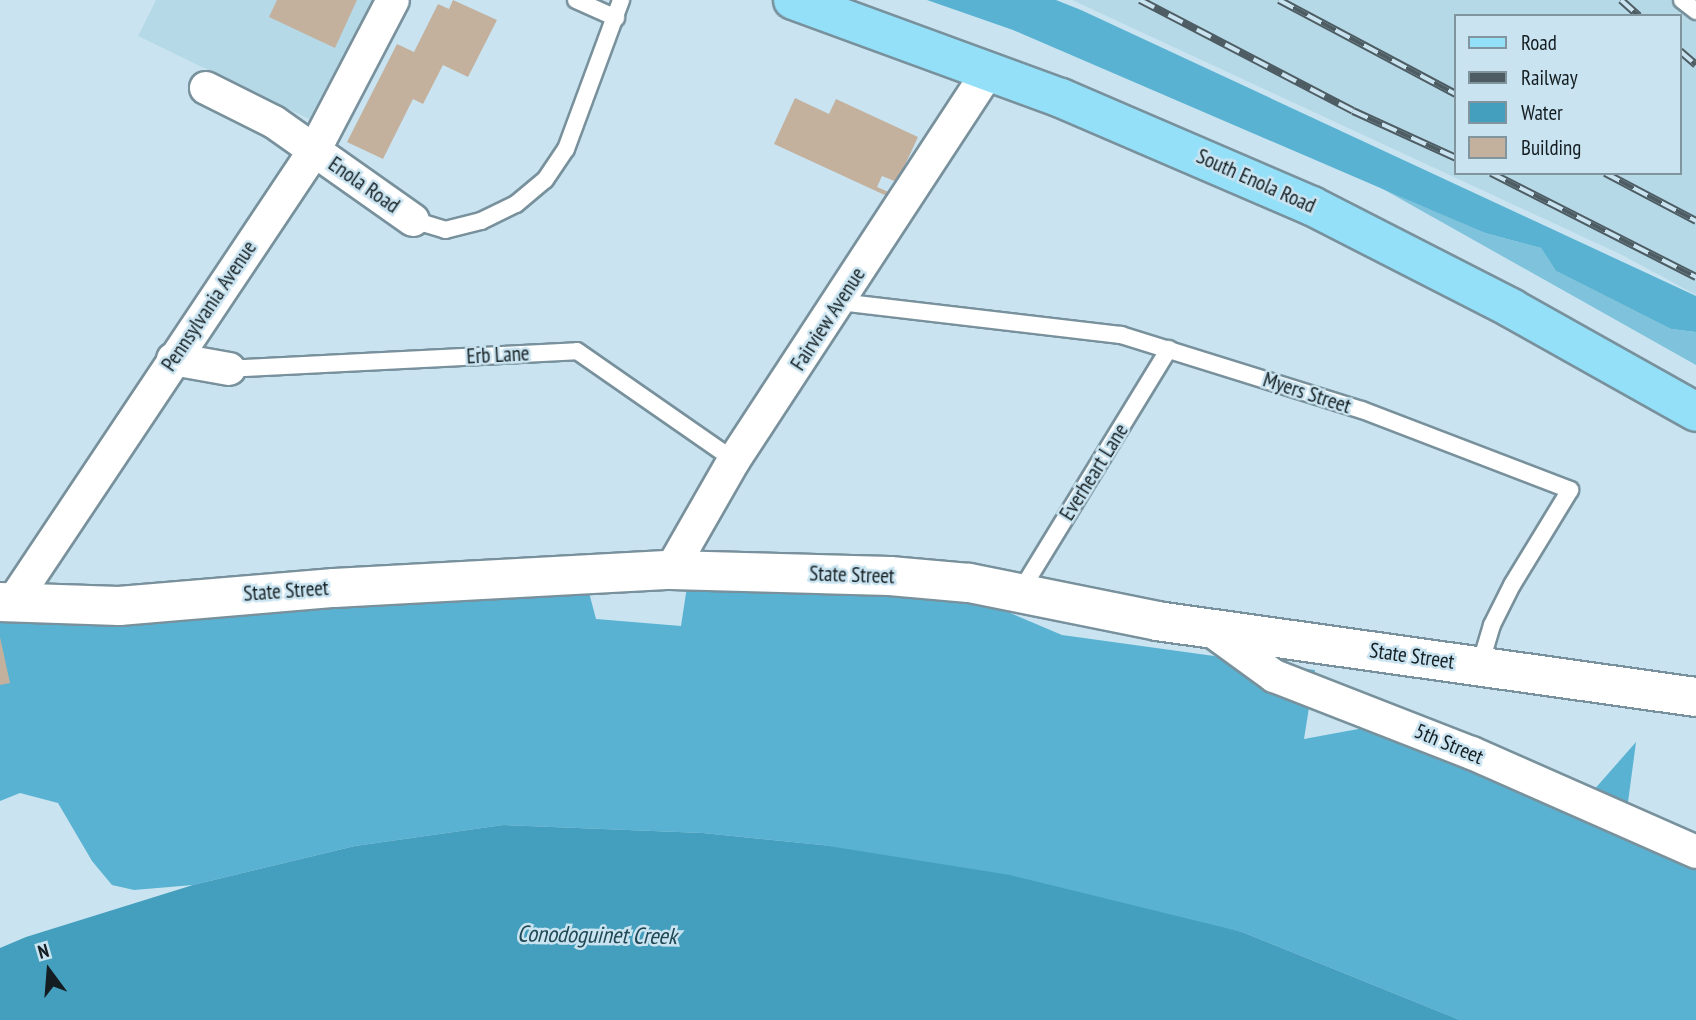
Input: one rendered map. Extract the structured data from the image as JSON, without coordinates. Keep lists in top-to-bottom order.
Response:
{
  "streets": {
    "main road": ["South Enola Road", "State Street"],
    "street": [
      "Enola Road",
      "Pennsylvania Avenue",
      "Fairview Avenue",
      "Erb Lane",
      "5th Street"
    ],
    "lane": ["Myers Street", "Everheart Lane"]
  },
  "crossings": [
    ["South Enola Road", "Fairview Avenue"],
    ["Enola Road", "Pennsylvania Avenue"],
    ["Pennsylvania Avenue", "Erb Lane"],
    ["Pennsylvania Avenue", "State Street"],
    ["Fairview Avenue", "Erb Lane"],
    ["Fairview Avenue", "Myers Street"],
    ["Fairview Avenue", "State Street"],
    ["Myers Street", "Everheart Lane"],
    ["Myers Street", "State Street"],
    ["Everheart Lane", "State Street"],
    ["State Street", "5th Street"]
  ],
  "water": ["Conodoguinet Creek"],
  "legend": [
    "Road",
    "Railway",
    "Water",
    "Building"
  ],
  "north": "top"
}
